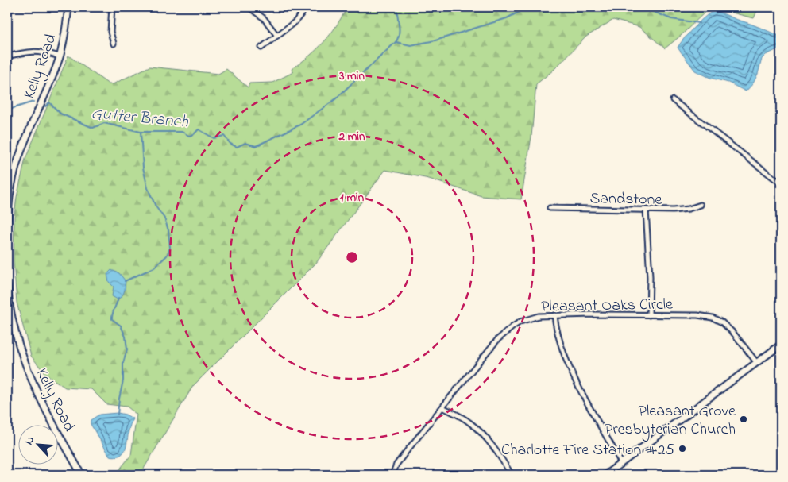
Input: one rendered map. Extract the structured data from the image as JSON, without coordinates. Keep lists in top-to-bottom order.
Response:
{
  "streets": {
    "street": ["Kelly Road", "Sandstone", "Pleasant Oaks Circle"]
  },
  "water": ["Gutter Branch"],
  "places": ["Pleasant Grove Presbyterian Church", "Charlotte Fire Station #25"],
  "north": "top left",
  "rings": ["3 min", "2 min", "1 min"]
}
